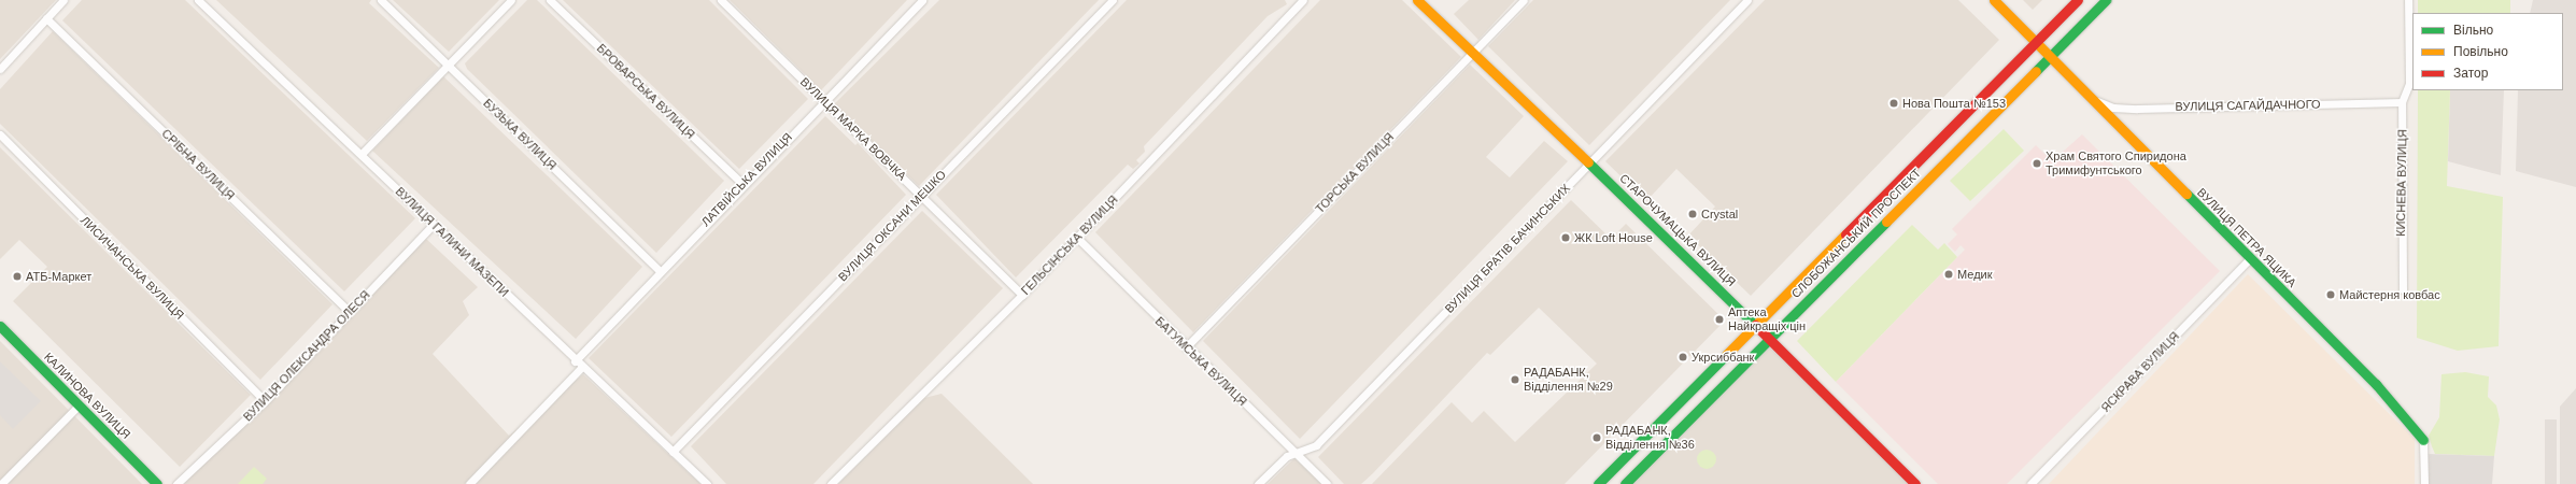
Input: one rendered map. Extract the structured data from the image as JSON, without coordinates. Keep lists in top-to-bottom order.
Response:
{
  "streets": {
    "main road": [
      "СТАРОЧУМАЦЬКА ВУЛИЦЯ",
      "СЛОБОЖАНСЬКИЙ ПРОСПЕКТ",
      "ВУЛИЦЯ ПЕТРА ЯЦИКА",
      "КАЛИНОВА ВУЛИЦЯ"
    ],
    "street": [
      "БРОВАРСЬКА ВУЛИЦЯ",
      "ВУЛИЦЯ САГАЙДАЧНОГО",
      "ВУЛИЦЯ МАРКА ВОВЧКА",
      "БУЗЬКА ВУЛИЦЯ",
      "СРІБНА ВУЛИЦЯ",
      "ТОРСЬКА ВУЛИЦЯ",
      "ЛАТВІЙСЬКА ВУЛИЦЯ",
      "КИСНЕВА ВУЛИЦЯ",
      "ВУЛИЦЯ ОКСАНИ МЕШКО",
      "ВУЛИЦЯ ГАЛИНИ МАЗЕПИ",
      "ГЕЛЬСІНСЬКА ВУЛИЦЯ",
      "ВУЛИЦЯ БРАТІВ БАЧИНСЬКИХ",
      "ЛИСИЧАНСЬКА ВУЛИЦЯ",
      "ВУЛИЦЯ ОЛЕКСАНДРА ОЛЕСЯ",
      "БАТУМСЬКА ВУЛИЦЯ",
      "ЯСКРАВА ВУЛИЦЯ"
    ]
  },
  "crossings": [
    ["БРОВАРСЬКА ВУЛИЦЯ", "ЛАТВІЙСЬКА ВУЛИЦЯ"],
    ["ВУЛИЦЯ САГАЙДАЧНОГО", "КИСНЕВА ВУЛИЦЯ"],
    ["ВУЛИЦЯ САГАЙДАЧНОГО", "ВУЛИЦЯ ПЕТРА ЯЦИКА"],
    ["ВУЛИЦЯ МАРКА ВОВЧКА", "ЛАТВІЙСЬКА ВУЛИЦЯ"],
    ["ВУЛИЦЯ МАРКА ВОВЧКА", "ВУЛИЦЯ ОКСАНИ МЕШКО"],
    ["ВУЛИЦЯ МАРКА ВОВЧКА", "ГЕЛЬСІНСЬКА ВУЛИЦЯ"],
    ["БУЗЬКА ВУЛИЦЯ", "ЛАТВІЙСЬКА ВУЛИЦЯ"],
    ["СРІБНА ВУЛИЦЯ", "ВУЛИЦЯ ОЛЕКСАНДРА ОЛЕСЯ"],
    ["ТОРСЬКА ВУЛИЦЯ", "СТАРОЧУМАЦЬКА ВУЛИЦЯ"],
    ["ТОРСЬКА ВУЛИЦЯ", "БАТУМСЬКА ВУЛИЦЯ"],
    ["ЛАТВІЙСЬКА ВУЛИЦЯ", "ВУЛИЦЯ ГАЛИНИ МАЗЕПИ"],
    ["ВУЛИЦЯ ОКСАНИ МЕШКО", "ВУЛИЦЯ ГАЛИНИ МАЗЕПИ"],
    ["СТАРОЧУМАЦЬКА ВУЛИЦЯ", "СЛОБОЖАНСЬКИЙ ПРОСПЕКТ"],
    ["СТАРОЧУМАЦЬКА ВУЛИЦЯ", "ВУЛИЦЯ БРАТІВ БАЧИНСЬКИХ"],
    ["СЛОБОЖАНСЬКИЙ ПРОСПЕКТ", "ВУЛИЦЯ ПЕТРА ЯЦИКА"],
    ["ВУЛИЦЯ ПЕТРА ЯЦИКА", "ЯСКРАВА ВУЛИЦЯ"],
    ["ВУЛИЦЯ ГАЛИНИ МАЗЕПИ", "ВУЛИЦЯ ОЛЕКСАНДРА ОЛЕСЯ"],
    ["ГЕЛЬСІНСЬКА ВУЛИЦЯ", "БАТУМСЬКА ВУЛИЦЯ"],
    ["ВУЛИЦЯ БРАТІВ БАЧИНСЬКИХ", "БАТУМСЬКА ВУЛИЦЯ"],
    ["ЛИСИЧАНСЬКА ВУЛИЦЯ", "ВУЛИЦЯ ОЛЕКСАНДРА ОЛЕСЯ"]
  ],
  "places": [
    "Нова Пошта №153",
    "Храм Святого Спиридона Тримифунтського",
    "Crystal",
    "ЖК Loft House",
    "Медик",
    "АТБ-Маркет",
    "Майстерня ковбас",
    "Аптека Найкращiх цiн",
    "Укрсиббанк",
    "РАДАБАНК, Відділення №29",
    "РАДАБАНК, Відділення №36"
  ],
  "legend": ["Вільно", "Повільно", "Затор"]
}
